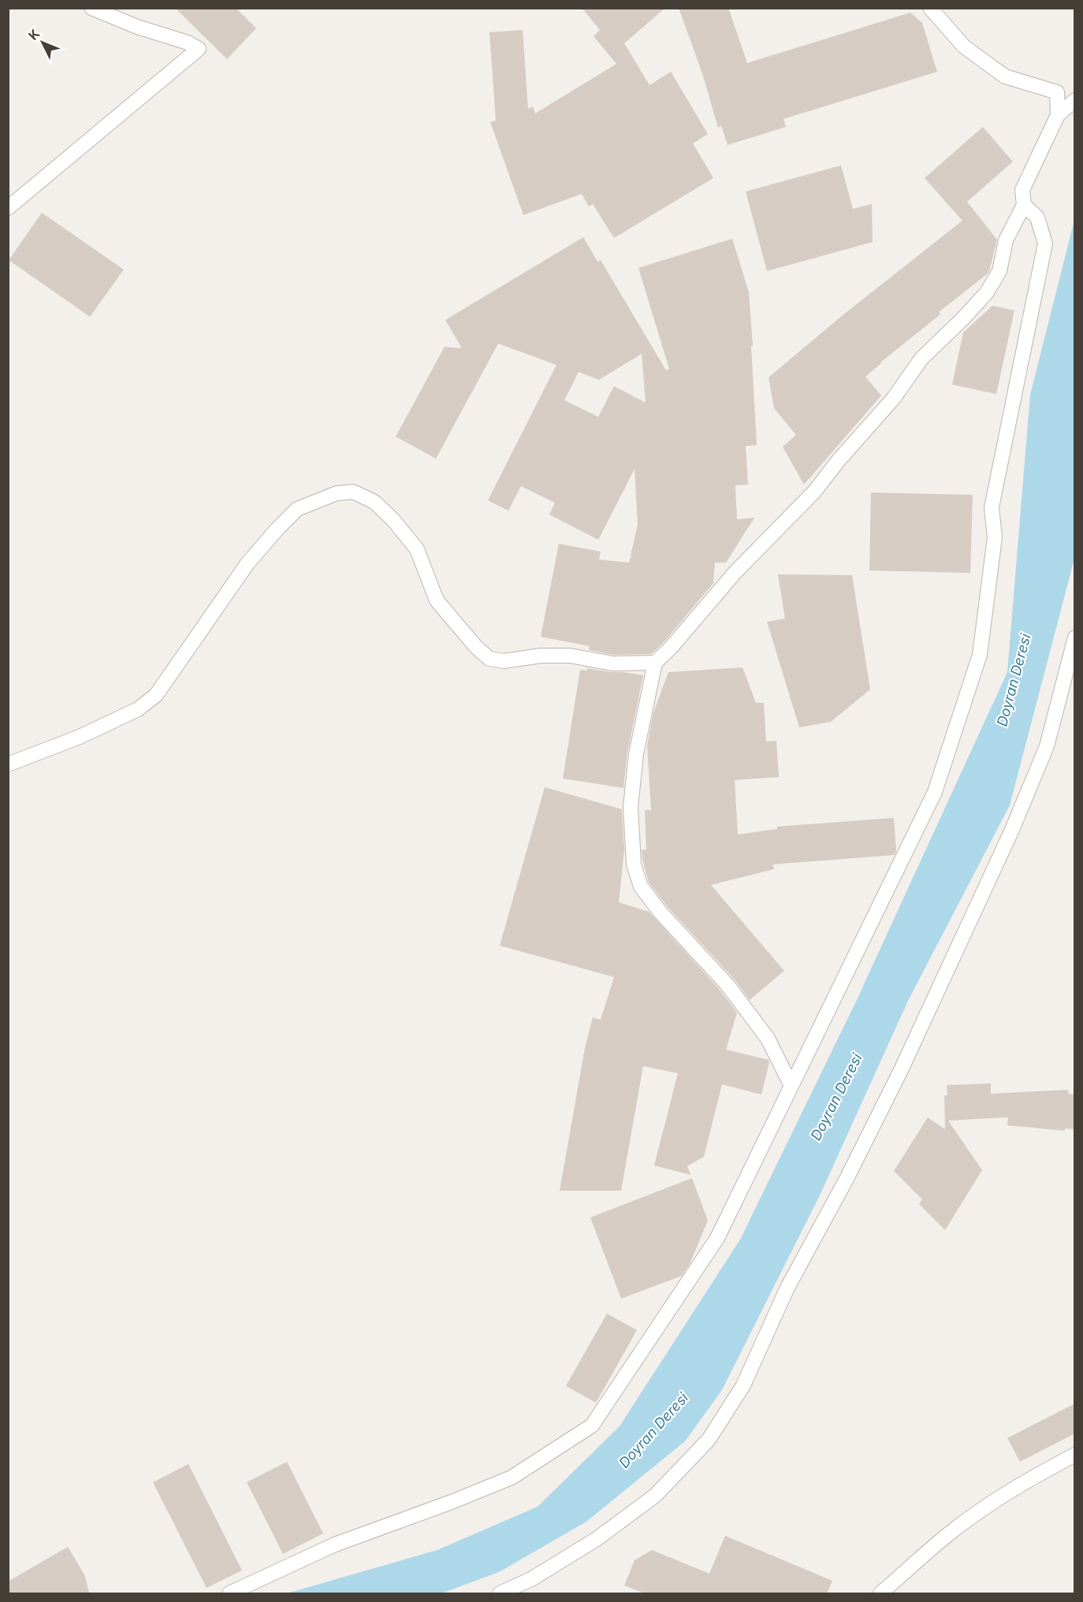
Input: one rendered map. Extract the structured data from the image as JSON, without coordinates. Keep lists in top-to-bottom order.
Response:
{
  "water": ["Doyran Deresi"],
  "north": "top left"
}
